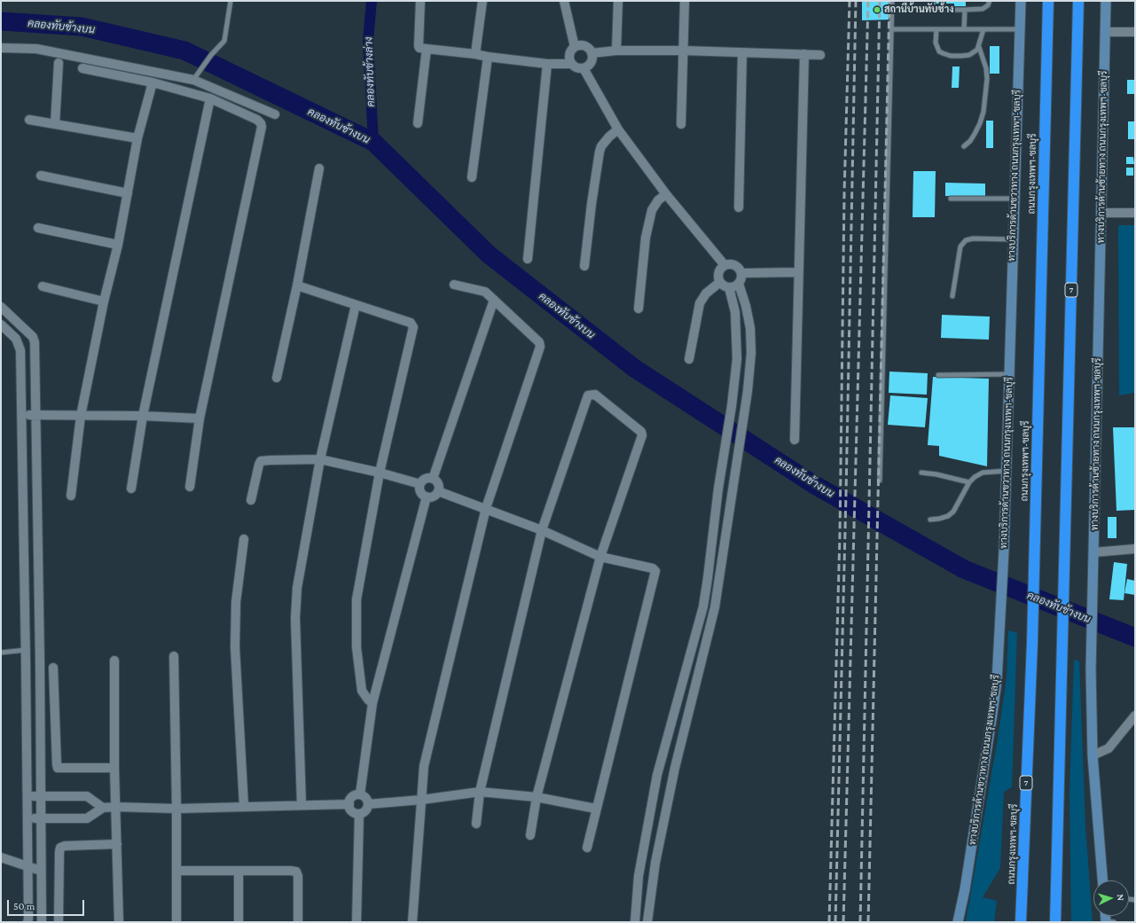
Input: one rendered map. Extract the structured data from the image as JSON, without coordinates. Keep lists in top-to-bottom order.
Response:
{
  "streets": {
    "highway": ["ถนนกรุงเทพฯ-ชลบุรี", "7"],
    "main road": ["ทางบริการด้านซ้ายทาง ถนนกรุงเทพฯ-ชลบุรี", "ทางบริการด้านขวาทาง ถนนกรุงเทพฯ-ชลบุรี"]
  },
  "water": ["คลองทับช้างบน", "คลองทับช้างล่าง"],
  "places": ["สถานีบ้านทับช้าง"],
  "scale_bar": "50 m",
  "north": "right"
}
